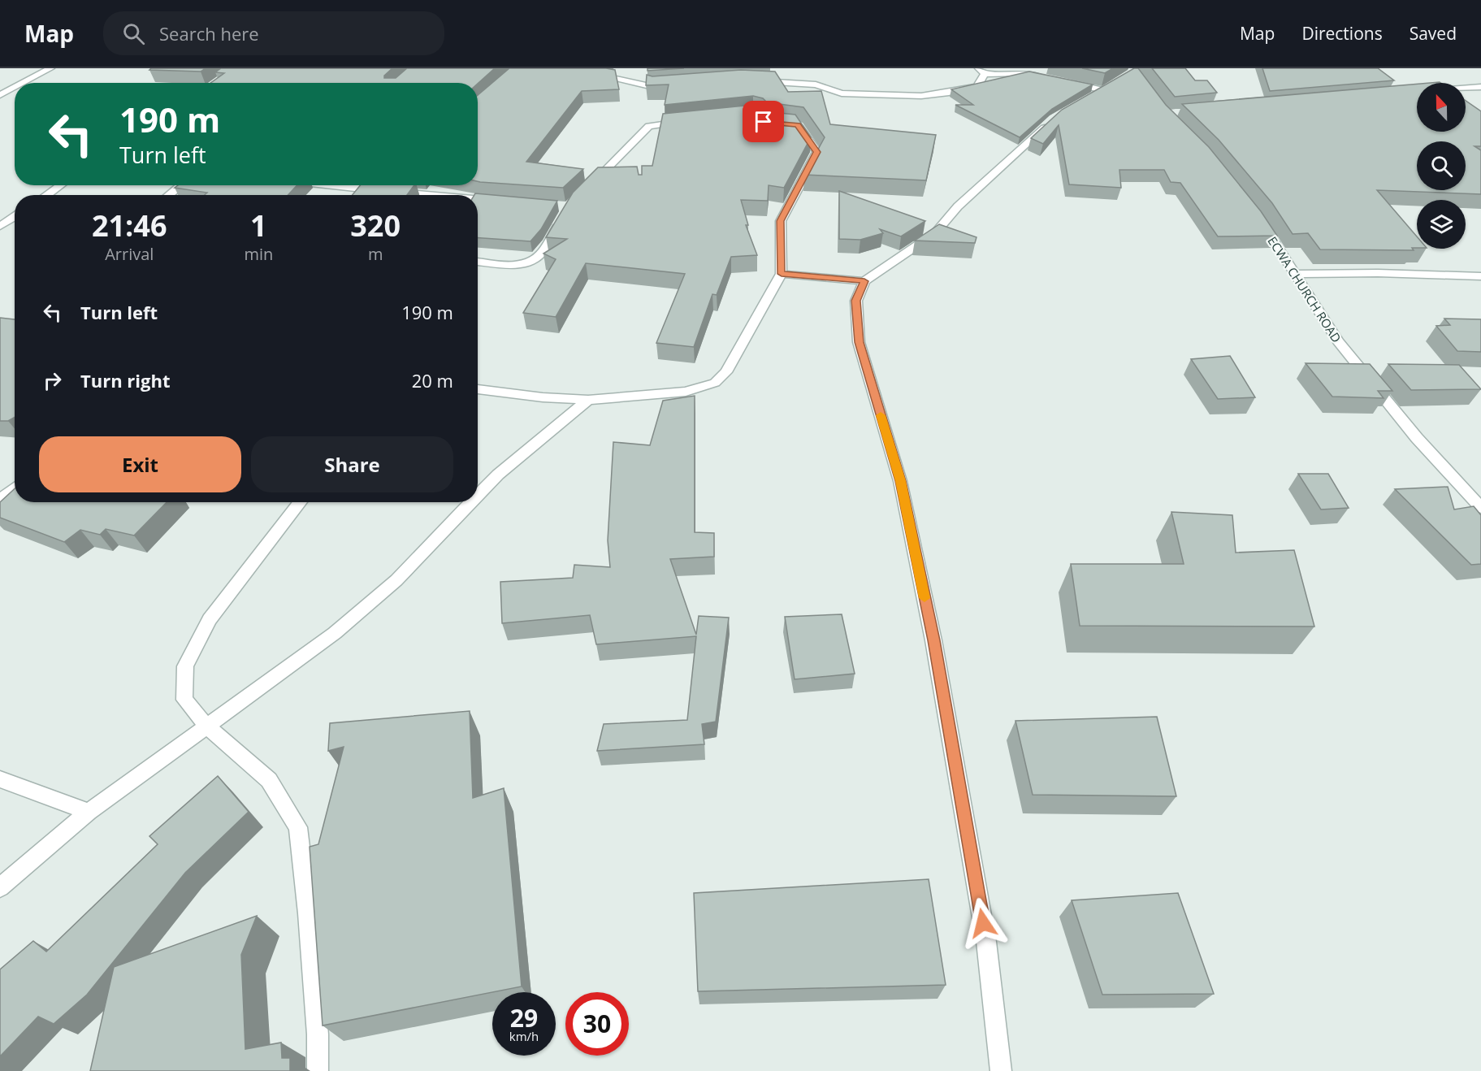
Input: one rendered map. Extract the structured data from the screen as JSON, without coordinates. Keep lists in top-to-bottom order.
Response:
{
  "streets": {
    "street": ["ECWA CHURCH ROAD"]
  },
  "north": "top",
  "page": {
    "header": "Map",
    "search": "Search here",
    "nav": ["Map", "Directions", "Saved"],
    "turn": ["190 m", "Turn left"],
    "eta": [
      "21:46",
      "Arrival",
      "1",
      "min",
      "320",
      "m"
    ],
    "list": [
      {
        "name": "Turn left",
        "value": "190 m"
      },
      {
        "name": "Turn right",
        "value": "20 m"
      }
    ],
    "buttons": ["Exit", "Share"],
    "speed": "29 km/h",
    "limit": "30"
  }
}
